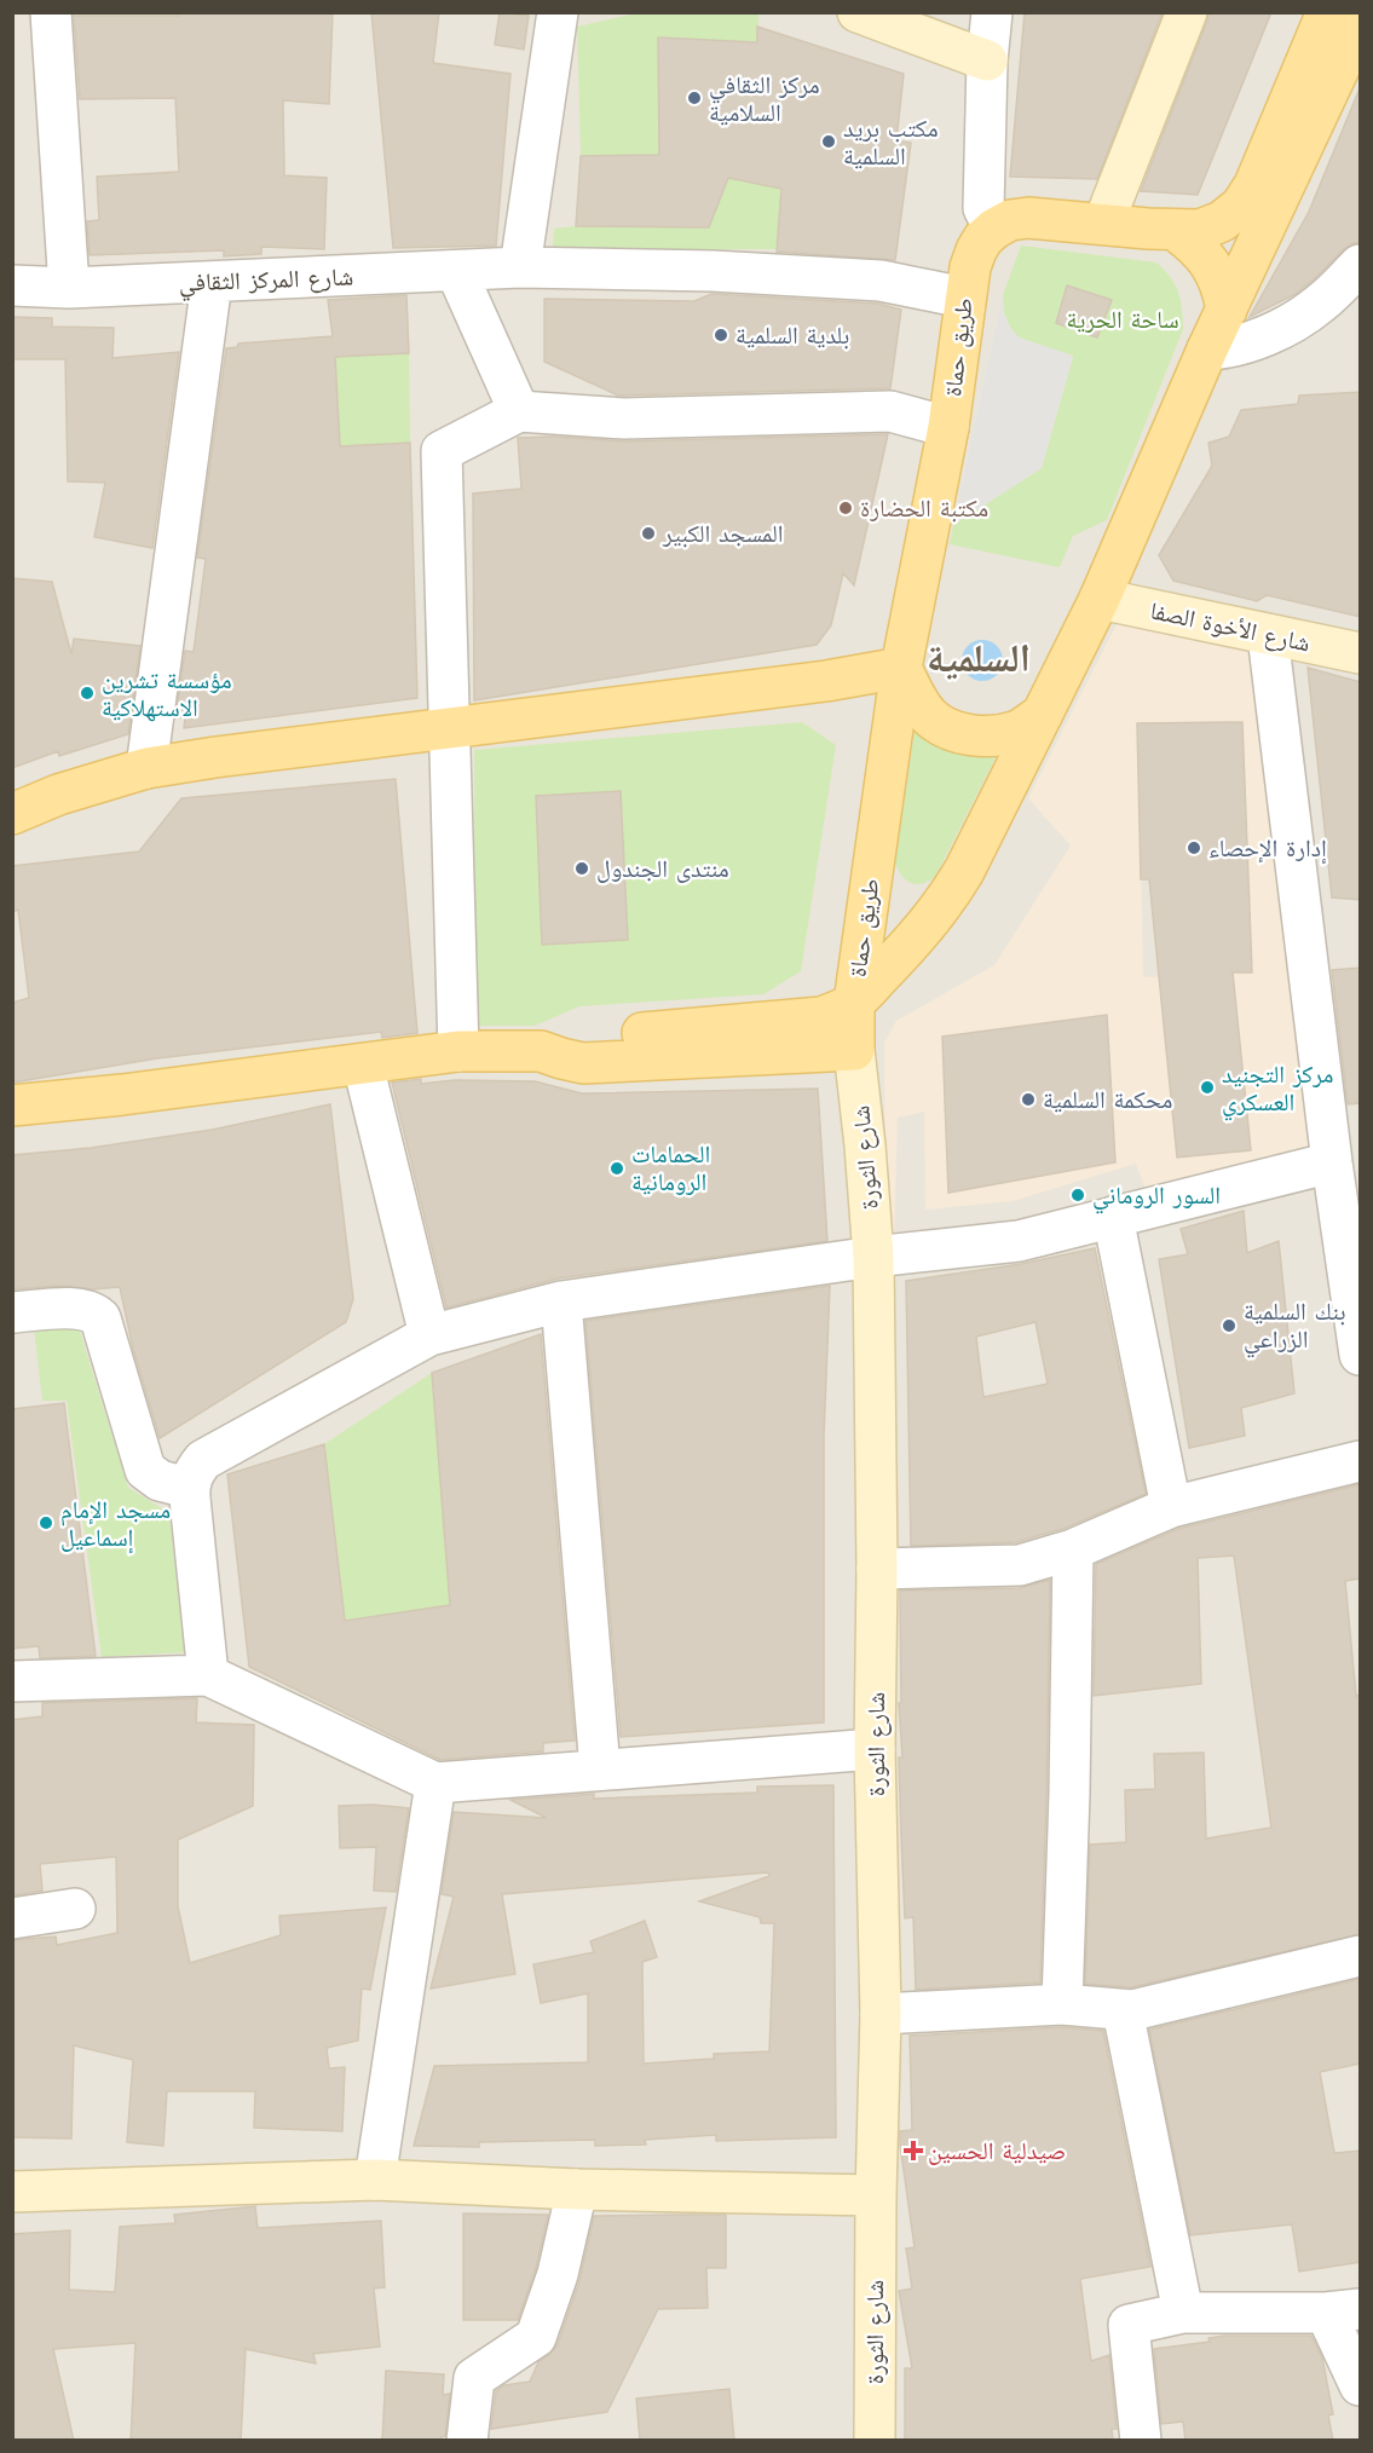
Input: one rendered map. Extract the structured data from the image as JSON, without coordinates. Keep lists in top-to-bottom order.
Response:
{
  "streets": {
    "main road": ["طريق حماة", "شارع الأخوة الصفا", "شارع الثورة"],
    "street": ["شارع المركز الثقافي"]
  },
  "crossings": [
    ["شارع المركز الثقافي", "طريق حماة"],
    ["طريق حماة", "شارع الأخوة الصفا"]
  ],
  "districts": ["السلمية"],
  "parks": ["ساحة الحرية"],
  "places": {
    "other": [
      "مركز الثقافي السلامية",
      "مكتب بريد السلمية",
      "بلدية السلمية",
      "مكتبة الحضارة",
      "المسجد الكبير",
      "مؤسسة تشرين الاستهلاكية",
      "إدارة الإحصاء",
      "منتدى الجندول",
      "مركز التجنيد العسكري",
      "محكمة السلمية",
      "الحمامات الرومانية",
      "السور الروماني",
      "بنك السلمية الزراعي",
      "مسجد الإمام إسماعيل"
    ],
    "health": ["صيدلية الحسين"]
  }
}
